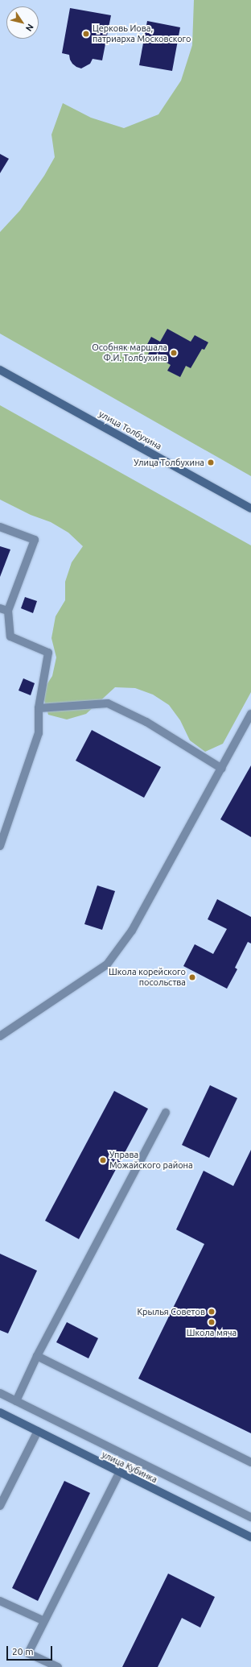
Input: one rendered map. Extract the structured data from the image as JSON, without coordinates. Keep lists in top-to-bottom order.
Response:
{
  "streets": {
    "main road": ["улица Толбухина", "улица Кубинка"]
  },
  "places": [
    "Церковь Иова, патриарха Московского",
    "Особняк маршала Ф.И. Толбухина",
    "Улица Толбухина",
    "Школа корейского посольства",
    "Управа Можайского района",
    "Крылья Советов",
    "Школа мяча"
  ],
  "scale_bar": "20 m",
  "north": "bottom right"
}
